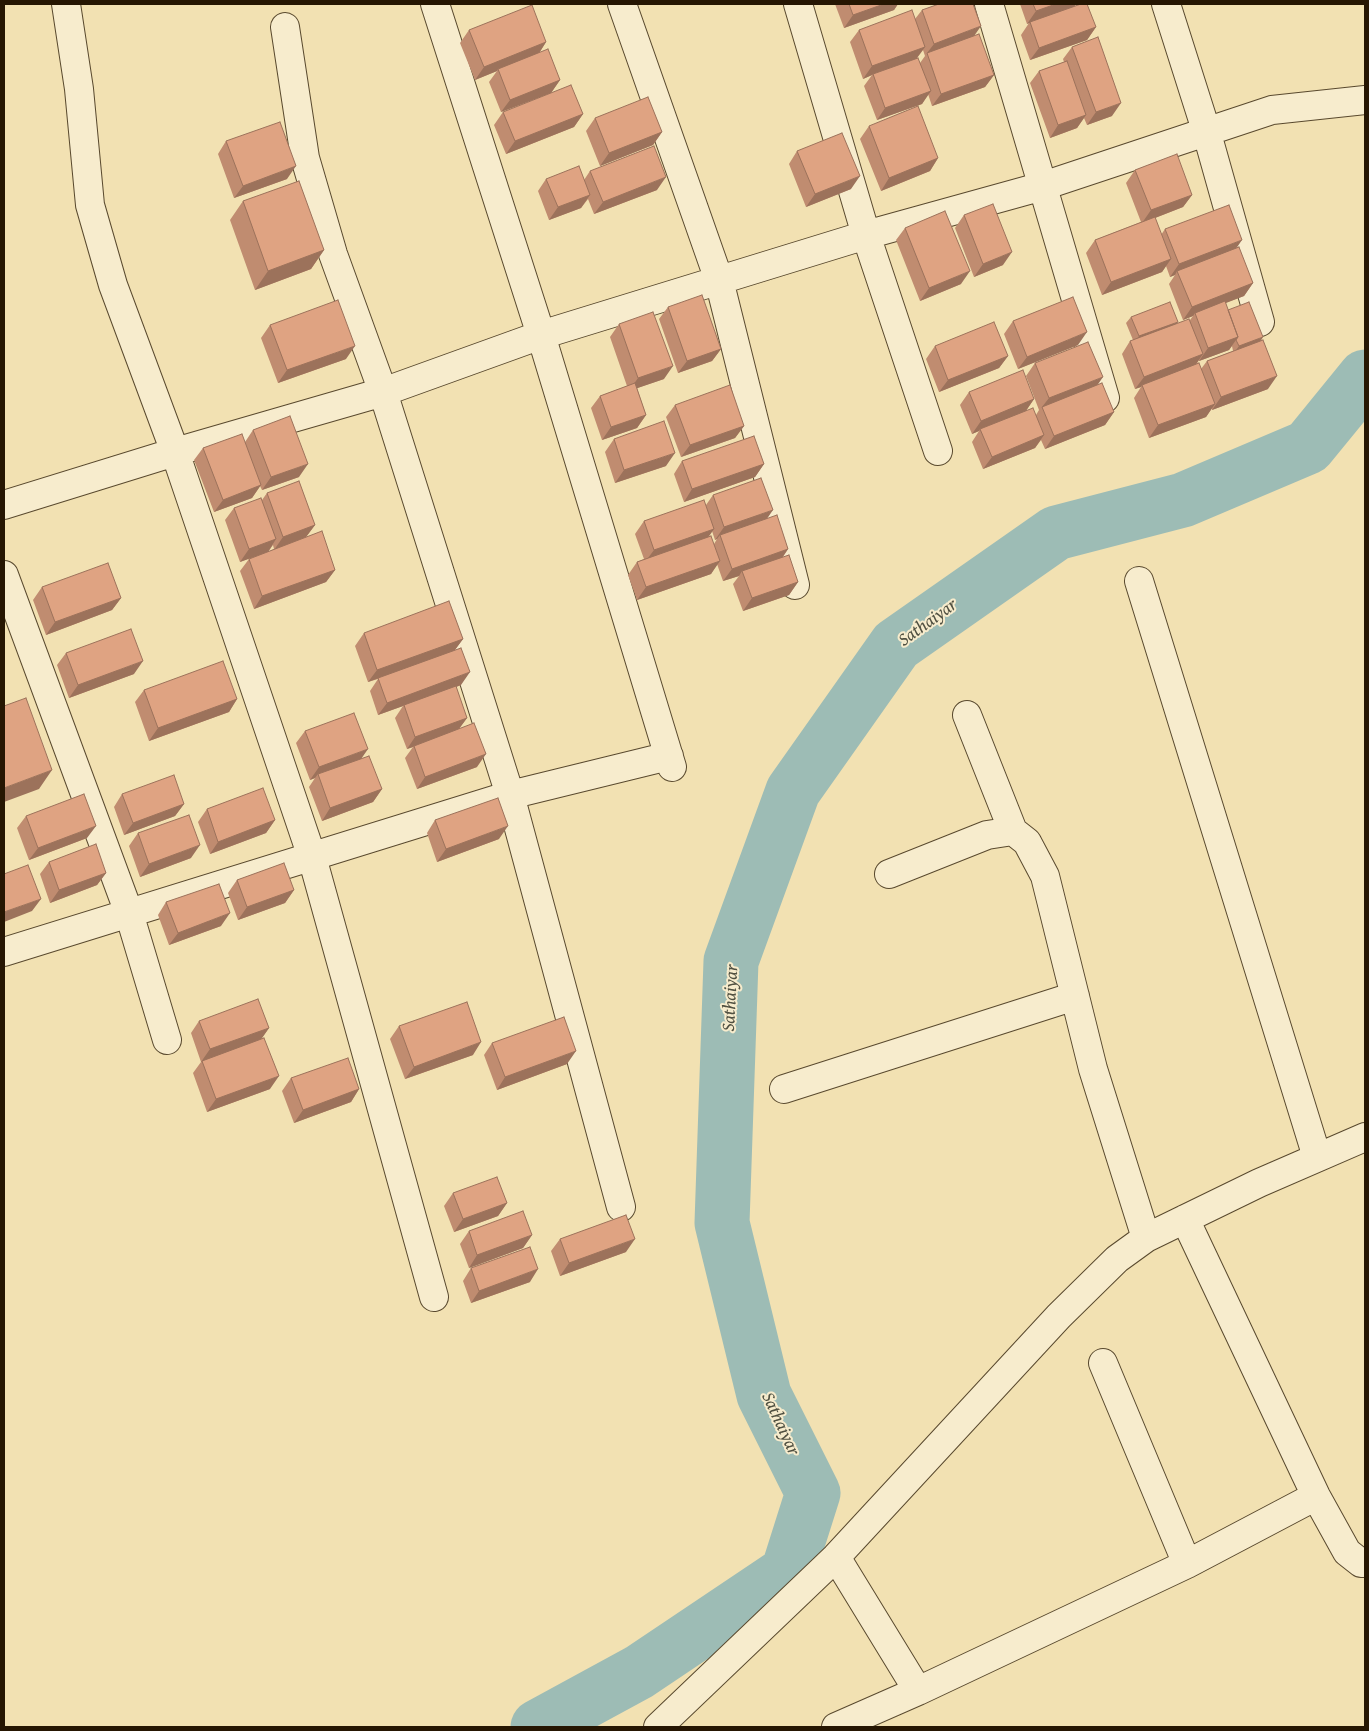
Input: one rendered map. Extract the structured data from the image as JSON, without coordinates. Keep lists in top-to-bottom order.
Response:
{
  "water": ["Sathaiyar"]
}
